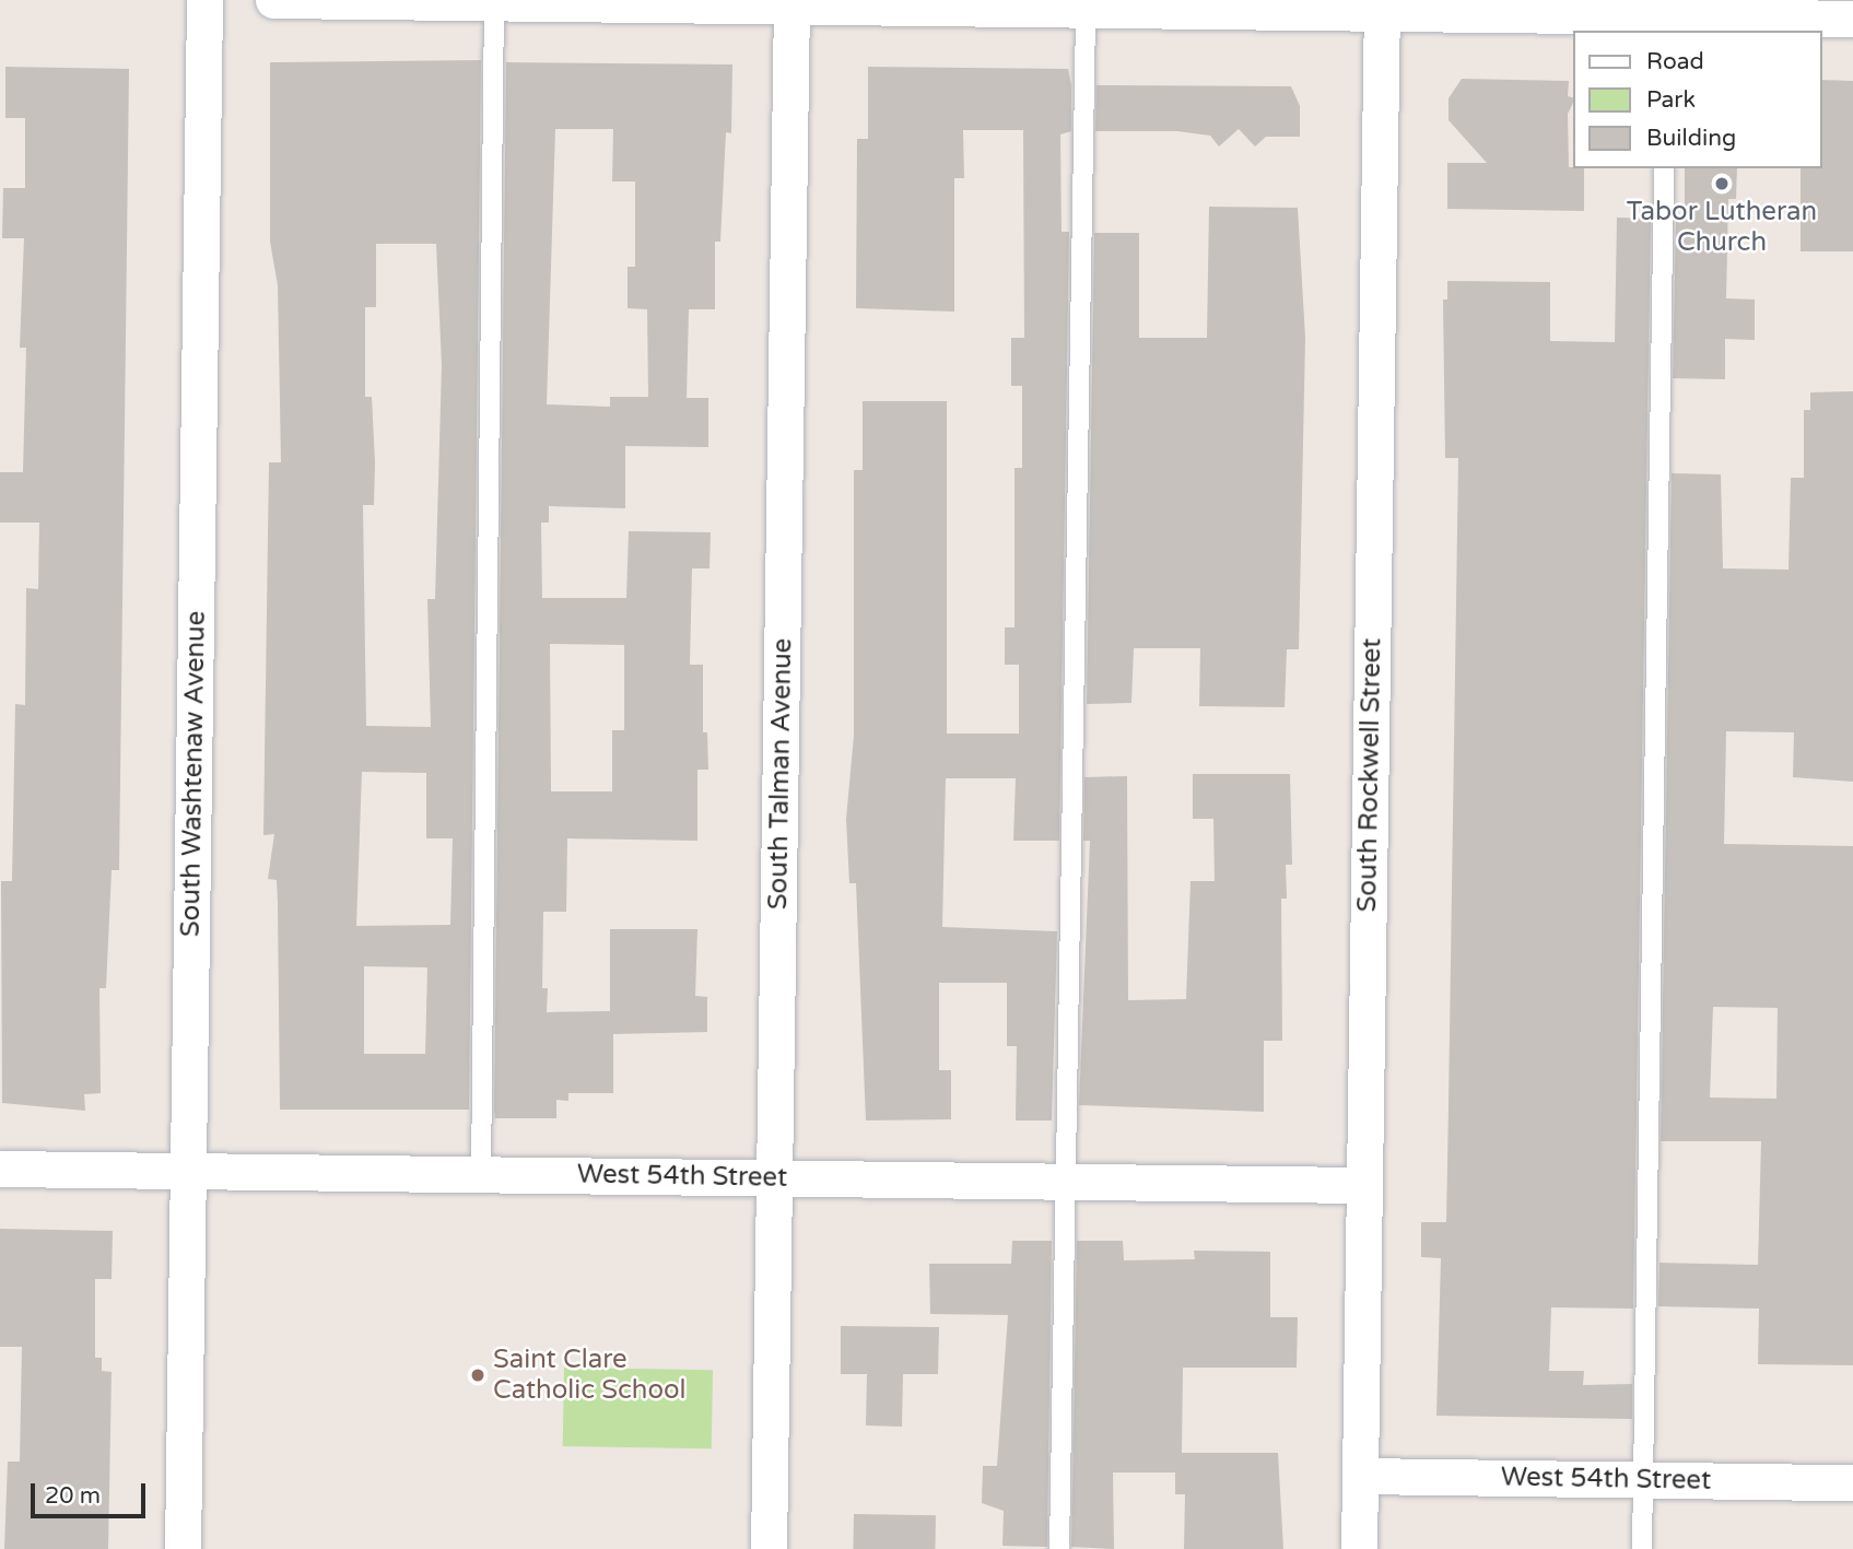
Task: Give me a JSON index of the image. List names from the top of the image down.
{
  "streets": {
    "street": [
      "South Washtenaw Avenue",
      "South Talman Avenue",
      "South Rockwell Street",
      "West 54th Street"
    ]
  },
  "crossings": [
    ["South Washtenaw Avenue", "West 54th Street"],
    ["South Talman Avenue", "West 54th Street"],
    ["South Rockwell Street", "West 54th Street"]
  ],
  "places": ["Tabor Lutheran Church", "Saint Clare Catholic School"],
  "legend": ["Road", "Park", "Building"],
  "scale_bar": "20 m"
}
